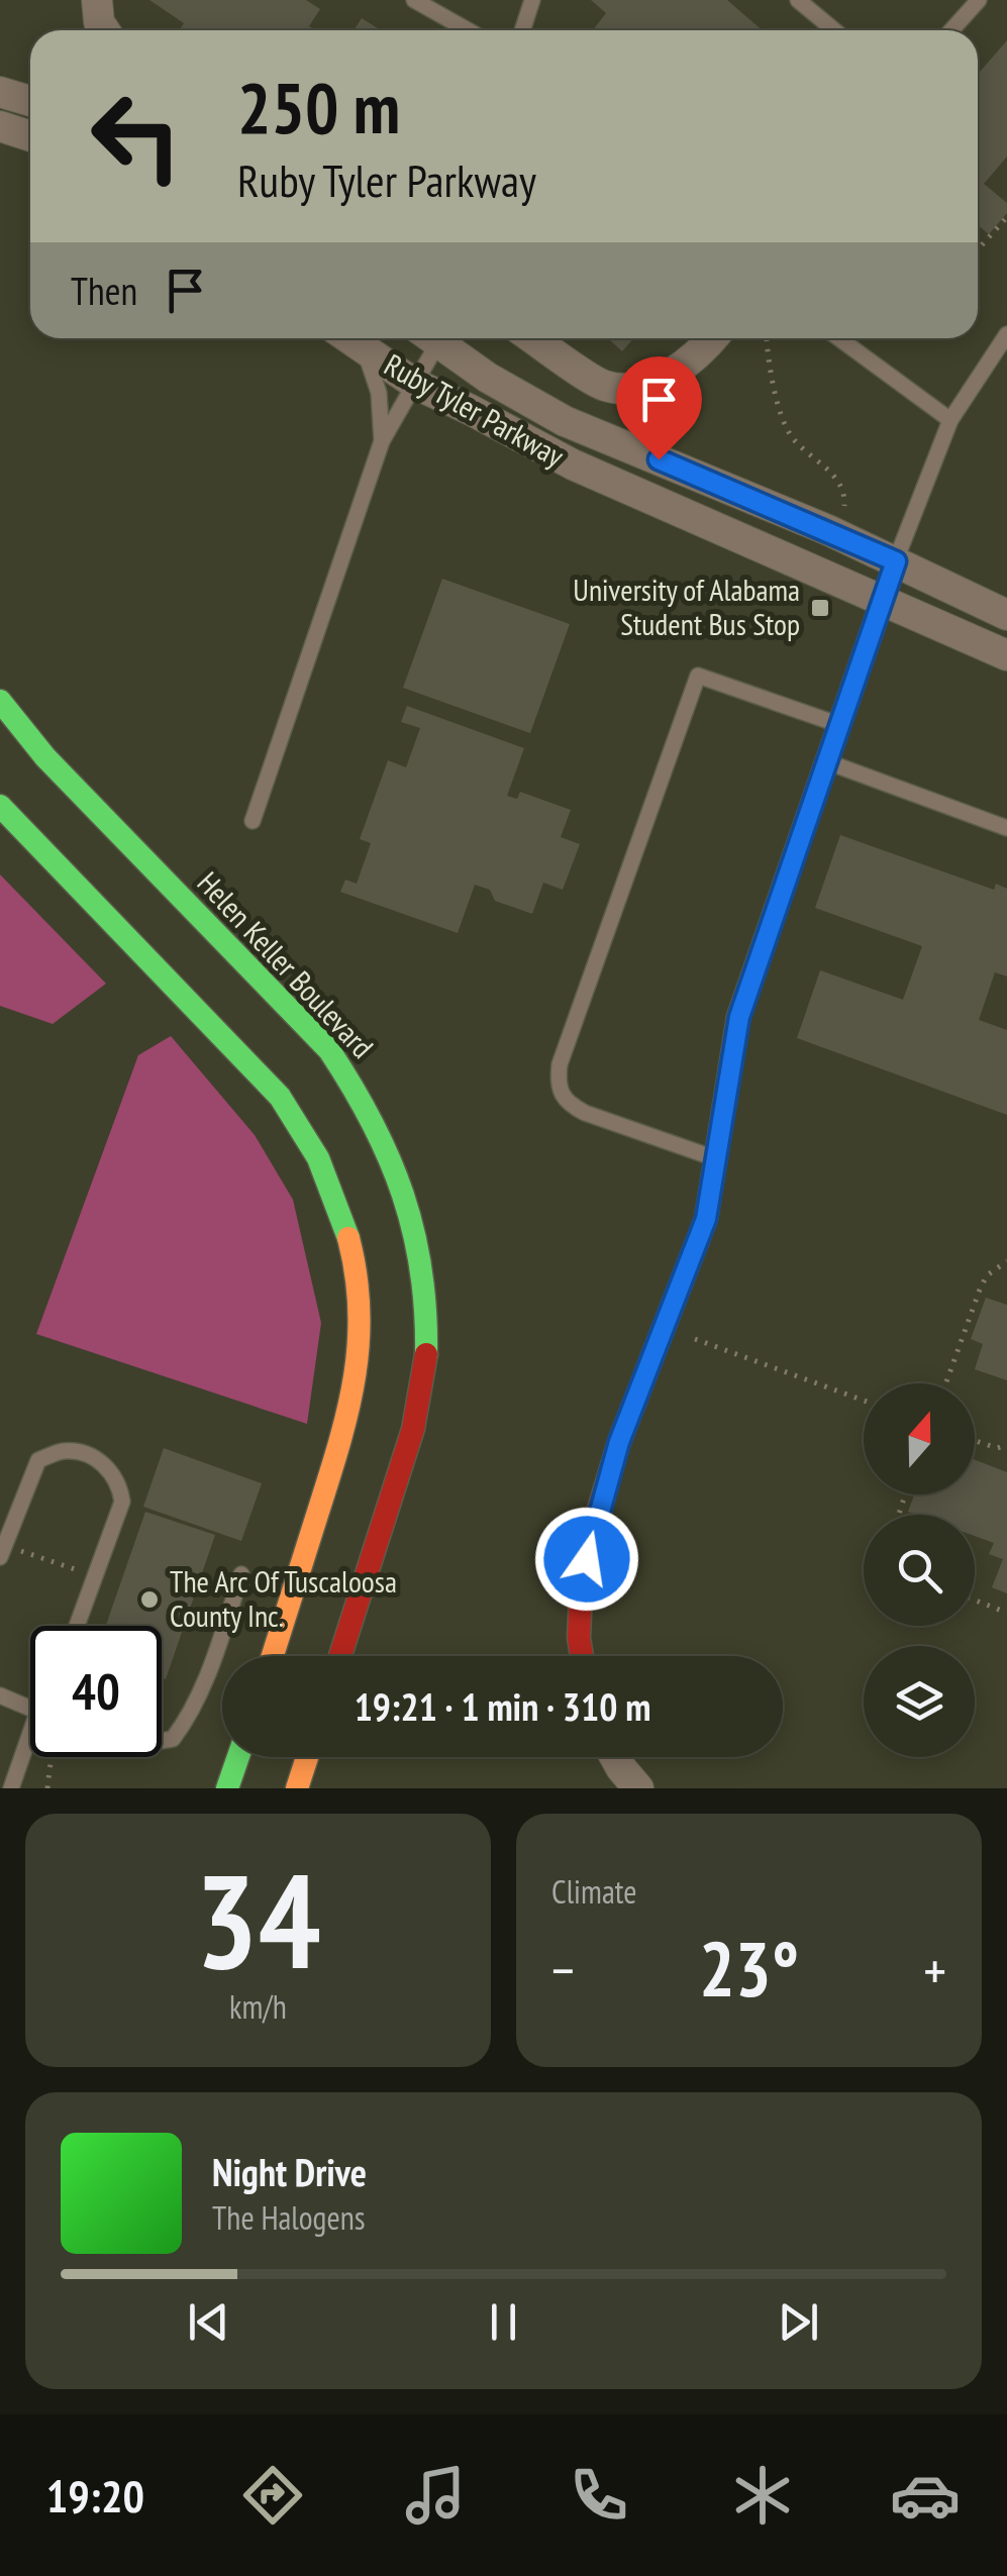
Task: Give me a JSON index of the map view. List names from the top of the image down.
{
  "streets": {
    "street": ["Ruby Tyler Parkway", "Helen Keller Boulevard"]
  },
  "places": {
    "transit": ["University of Alabama Student Bus Stop"],
    "other": ["The Arc Of Tuscaloosa County Inc."]
  },
  "north": "top",
  "page": {
    "turn": ["250 m", "Ruby Tyler Parkway"],
    "then": "Then",
    "limit": "40",
    "trip": "19:21 · 1 min · 310 m",
    "tile": [
      ["34", "km/h"],
      "Climate"
    ],
    "heat": ["−", "23°", "+"],
    "song": ["Night Drive", "The Halogens"],
    "tabs": "19:20"
  }
}
